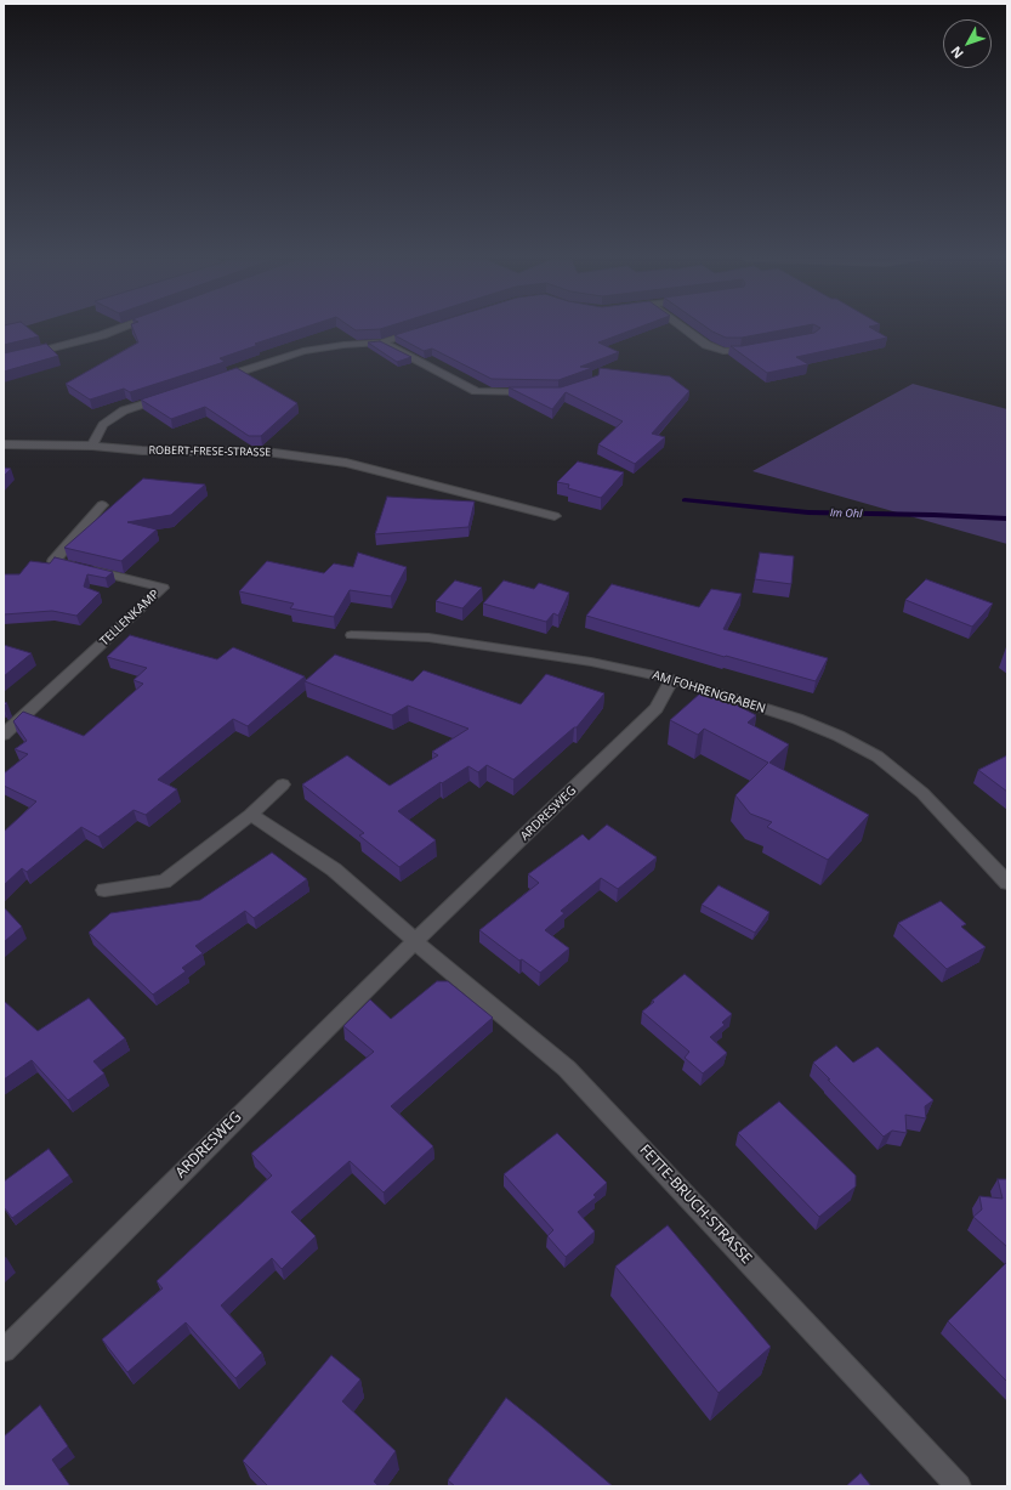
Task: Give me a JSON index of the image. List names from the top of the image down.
{
  "streets": {
    "street": [
      "ROBERT-FRESE-STRASSE",
      "TELLENKAMP",
      "AM FOHRENGRABEN",
      "ARDRESWEG",
      "FETTE-BRUCH-STRASSE"
    ]
  },
  "crossings": [
    ["AM FOHRENGRABEN", "ARDRESWEG"],
    ["ARDRESWEG", "FETTE-BRUCH-STRASSE"]
  ],
  "water": ["Im Ohl"],
  "north": "bottom left"
}
